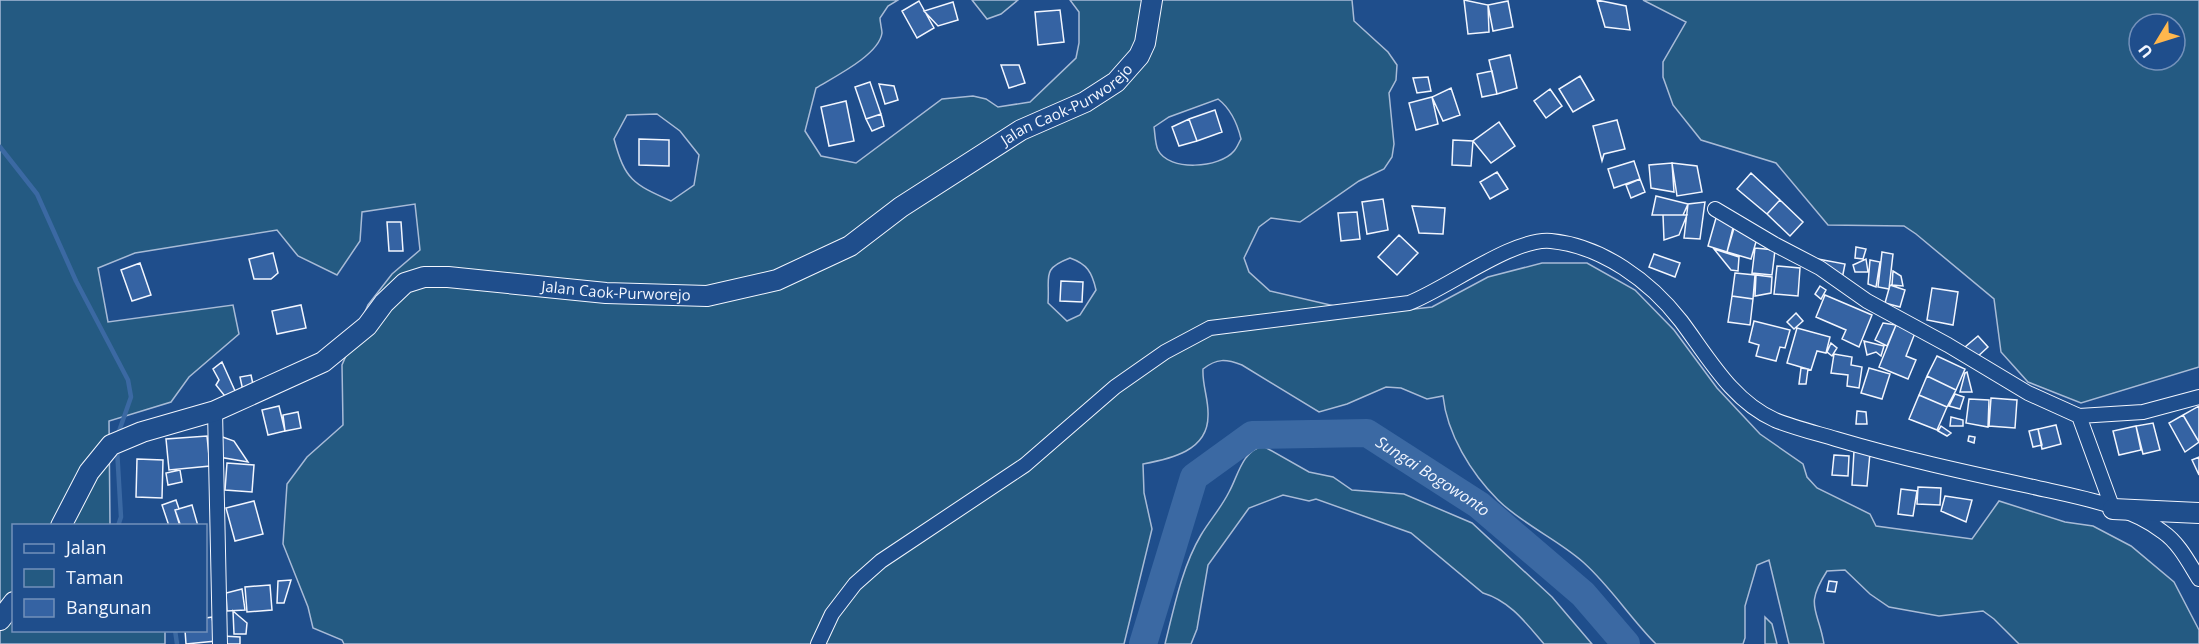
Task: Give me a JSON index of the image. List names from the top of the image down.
{
  "streets": {
    "street": ["Jalan Caok-Purworejo"]
  },
  "water": ["Sungai Bogowonto"],
  "legend": ["Jalan", "Taman", "Bangunan"],
  "north": "bottom left"
}
